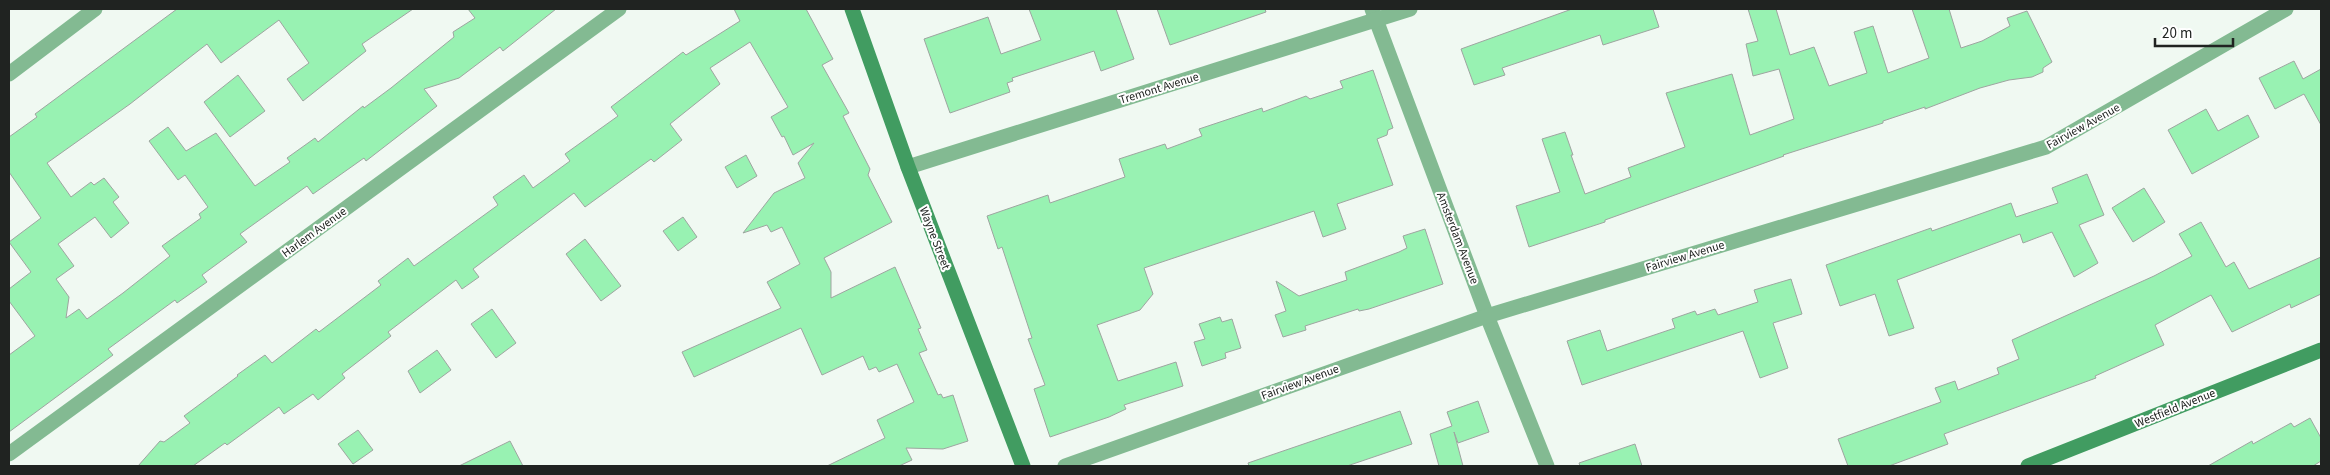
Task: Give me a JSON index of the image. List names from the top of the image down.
{
  "streets": {
    "street": [
      "Tremont Avenue",
      "Fairview Avenue",
      "Harlem Avenue",
      "Wayne Street",
      "Amsterdam Avenue",
      "Westfield Avenue"
    ]
  },
  "crossings": [
    ["Tremont Avenue", "Wayne Street"],
    ["Tremont Avenue", "Amsterdam Avenue"],
    ["Fairview Avenue", "Amsterdam Avenue"]
  ],
  "scale_bar": "20 m"
}
